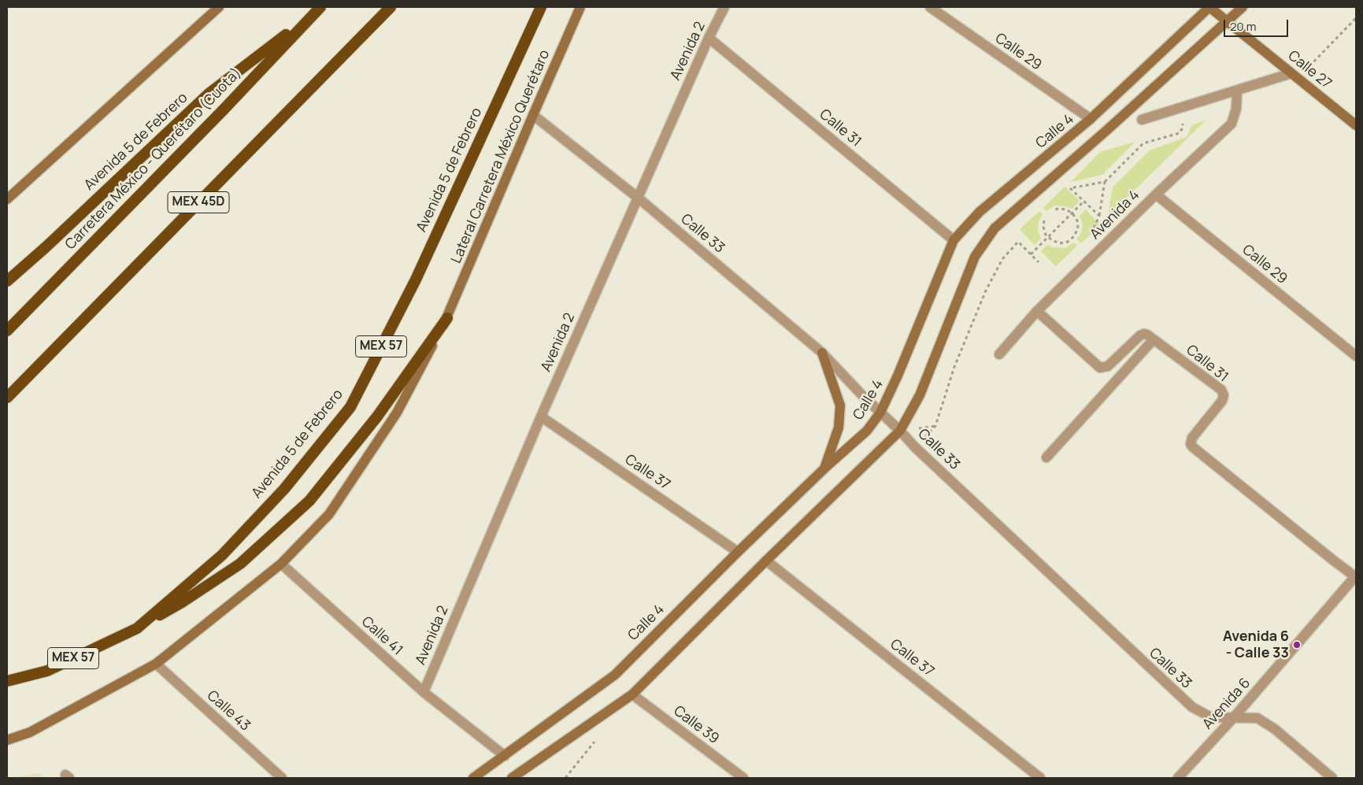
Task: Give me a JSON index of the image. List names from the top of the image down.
{
  "streets": {
    "highway": [
      "Avenida 5 de Febrero",
      "Carretera México - Querétaro (Cuota)",
      "MEX 45D",
      "MEX 57"
    ],
    "main road": ["Calle 27", "Calle 4", "Lateral Carretera México Querétaro"],
    "street": [
      "Avenida 2",
      "Calle 29",
      "Calle 31",
      "Avenida 4",
      "Calle 33",
      "Calle 37",
      "Calle 41",
      "Avenida 6",
      "Calle 43",
      "Calle 39"
    ]
  },
  "crossings": [
    ["Avenida 2", "Calle 31"],
    ["Avenida 2", "Calle 33"],
    ["Avenida 2", "Calle 37"],
    ["Avenida 2", "Calle 41"],
    ["Calle 29", "Calle 4"],
    ["Calle 29", "Avenida 4"],
    ["Calle 27", "Calle 4"],
    ["Calle 31", "Calle 4"],
    ["Calle 31", "Avenida 6"],
    ["Calle 4", "Calle 33"],
    ["Calle 4", "Calle 37"],
    ["Calle 4", "Calle 41"],
    ["Avenida 5 de Febrero", "Carretera México - Querétaro (Cuota)"],
    ["Lateral Carretera México Querétaro", "Calle 33"],
    ["Lateral Carretera México Querétaro", "Calle 41"],
    ["Lateral Carretera México Querétaro", "Calle 43"],
    ["Calle 33", "Avenida 6"]
  ],
  "places": ["Avenida 6 - Calle 33"],
  "scale_bar": "20 m"
}
